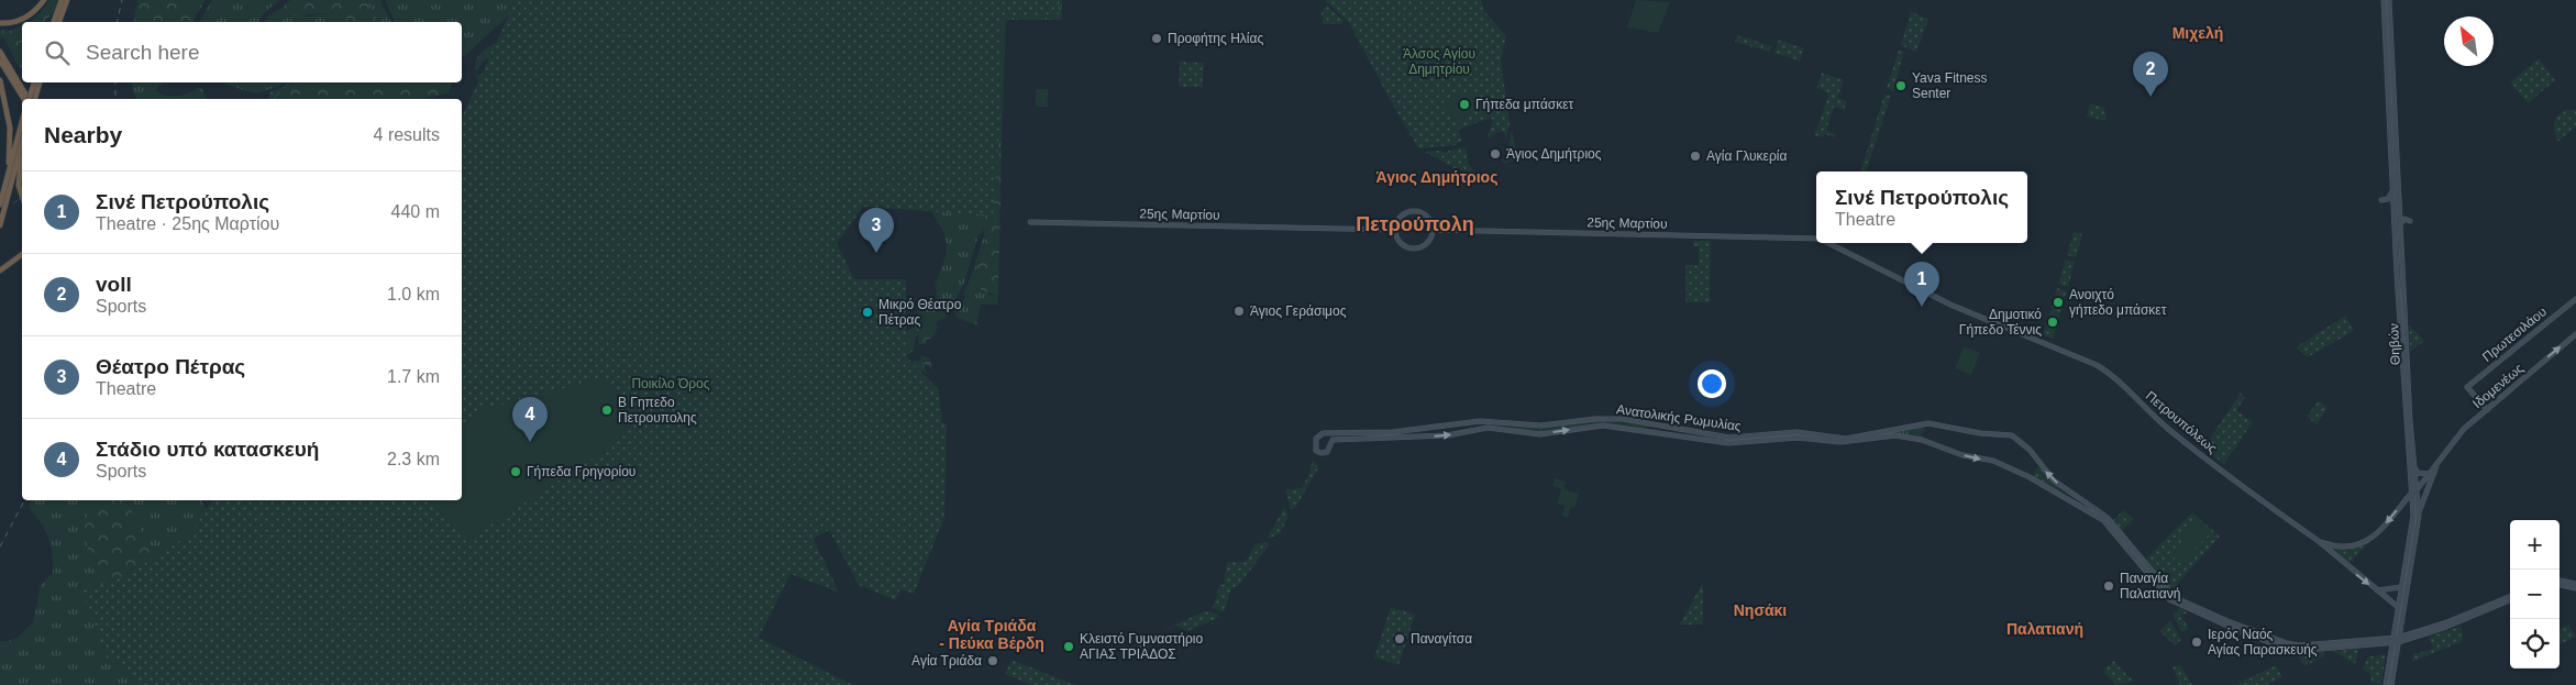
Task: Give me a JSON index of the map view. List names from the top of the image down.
{
  "streets": {
    "main road": [
      "25ης Μαρτίου",
      "Πρωτεσιλάου",
      "Θηβών",
      "Ιδομενέως",
      "Ανατολικής Ρωμυλίας",
      "Πετρουπόλεως"
    ]
  },
  "crossings": [
    ["25ης Μαρτίου", "Πετρουπόλεως"],
    ["Πρωτεσιλάου", "Ιδομενέως"],
    ["Θηβών", "Ιδομενέως"],
    ["Θηβών", "Ανατολικής Ρωμυλίας"],
    ["Ιδομενέως", "Πετρουπόλεως"]
  ],
  "districts": [
    "Μιχελή",
    "Άγιος Δημήτριος",
    "Πετρούπολη",
    "Νησάκι",
    "Αγία Τριάδα - Πεύκα Βέρδη",
    "Παλατιανή"
  ],
  "parks": ["Άλσος Αγίου Δημητρίου", "Ποικίλο Όρος"],
  "places": [
    "Προφήτης Ηλίας",
    "Yava Fitness Senter",
    "Γήπεδα μπάσκετ",
    "Άγιος Δημήτριος",
    "Αγία Γλυκερία",
    "Ανοιχτό γήπεδο μπάσκετ",
    "Άγιος Γεράσιμος",
    "Μικρό Θέατρο Πέτρας",
    "Δημοτικό Γήπεδο Τέννις",
    "Β Γηπεδο Πετρουπολης",
    "Γήπεδα Γρηγορίου",
    "Παναγία Παλατιανή",
    "Παναγίτσα",
    "Ιερός Ναός Αγίας Παρασκευής",
    "Κλειστό Γυμναστήριο ΑΓΙΑΣ ΤΡΙΑΔΟΣ",
    "Αγία Τριάδα"
  ],
  "north": "top left",
  "page": {
    "search": "Search here",
    "pins": [
      "2",
      "3",
      "1",
      "4"
    ],
    "heading": ["Nearby", "4 results"],
    "list": [
      {
        "mark": "1",
        "name": "Σινέ Πετρούπολις",
        "note": "Theatre · 25ης Μαρτίου",
        "value": "440 m"
      },
      {
        "mark": "2",
        "name": "voll",
        "note": "Sports",
        "value": "1.0 km"
      },
      {
        "mark": "3",
        "name": "Θέατρο Πέτρας",
        "note": "Theatre",
        "value": "1.7 km"
      },
      {
        "mark": "4",
        "name": "Στάδιο υπό κατασκευή",
        "note": "Sports",
        "value": "2.3 km"
      }
    ],
    "popup": ["Σινέ Πετρούπολις", "Theatre"],
    "map_buttons": ["+", "−"]
  }
}
